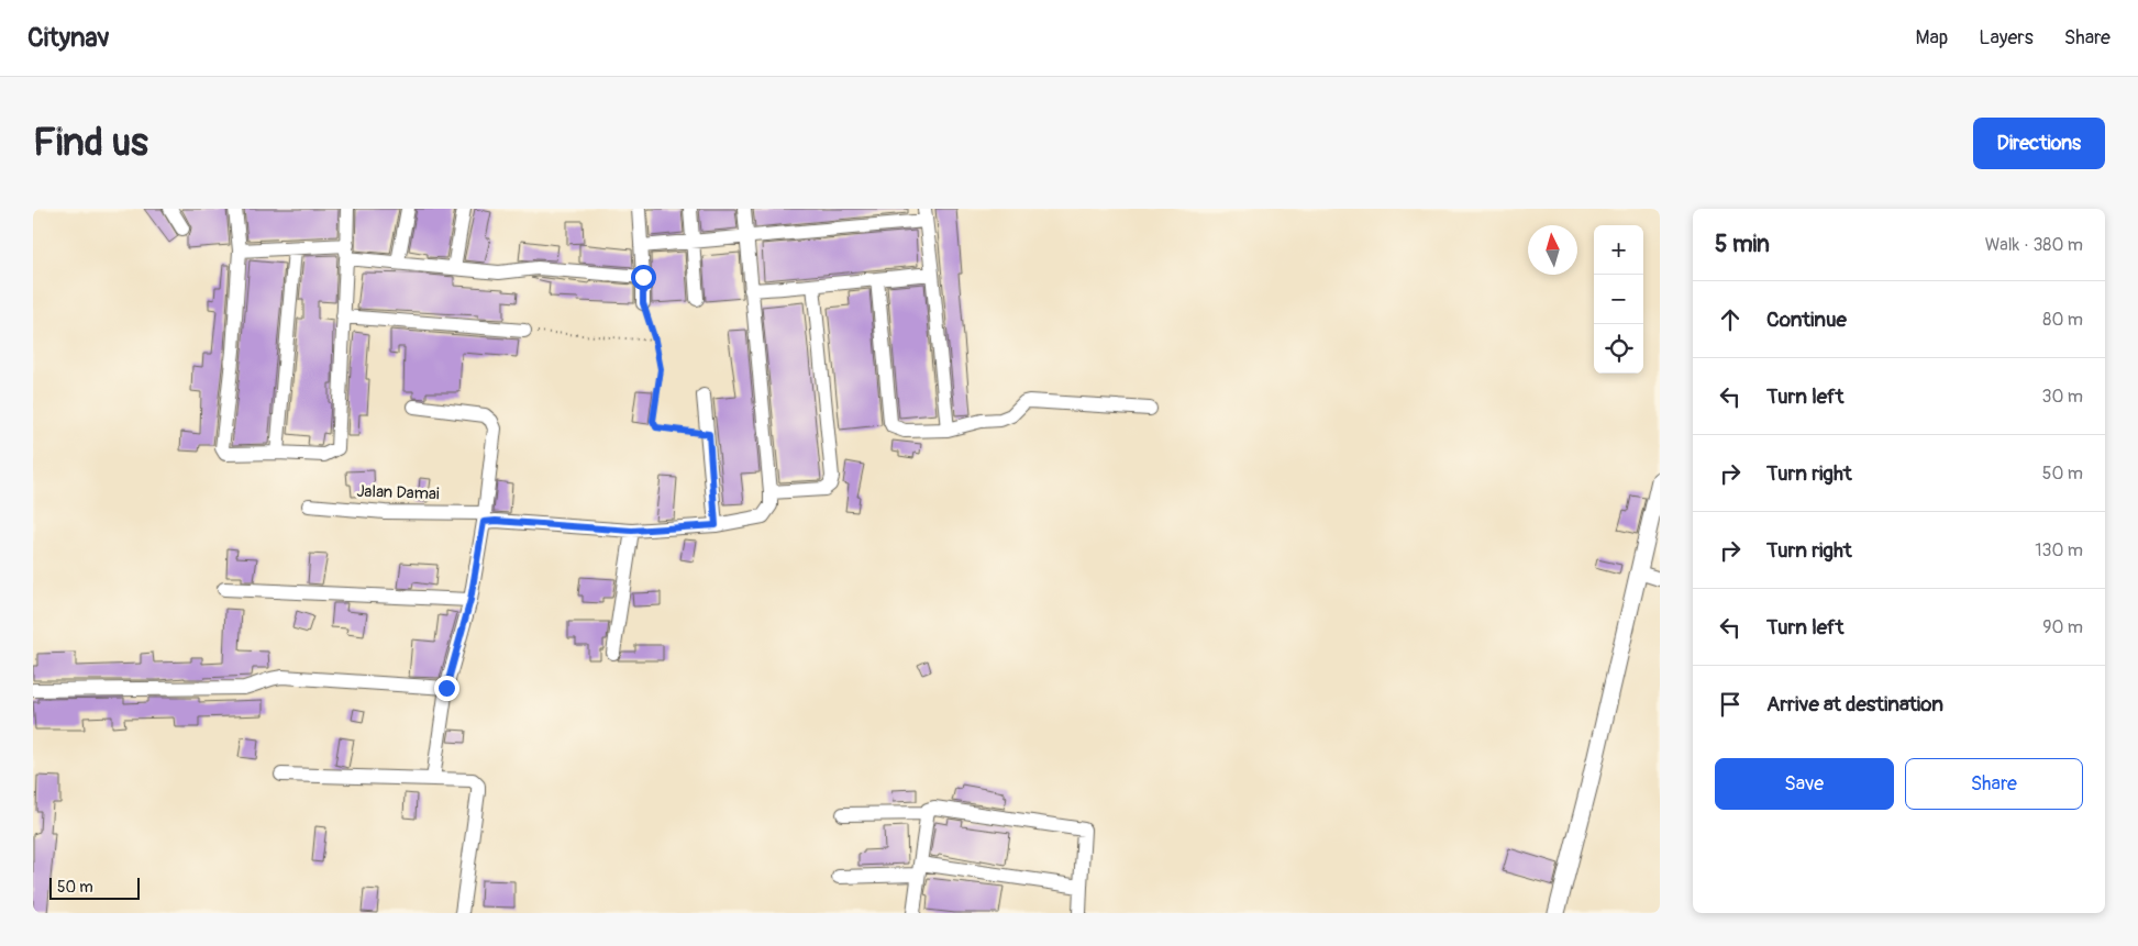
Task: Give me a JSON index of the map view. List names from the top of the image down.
{
  "streets": {
    "street": ["Jalan Damai"]
  },
  "scale_bar": "50 m",
  "north": "top",
  "page": {
    "header": "Citynav",
    "nav": ["Map", "Layers", "Share"],
    "buttons": [
      "Directions",
      ["Save", "Share"]
    ],
    "title": "Find us",
    "heading": ["5 min", "Walk · 380 m"],
    "map_buttons": ["+", "−"],
    "list": [
      ["Continue", "80 m"],
      ["Turn left", "30 m"],
      ["Turn right", "50 m"],
      ["Turn right", "130 m"],
      ["Turn left", "90 m"],
      "Arrive at destination"
    ],
    "scale": "50 m"
  }
}
